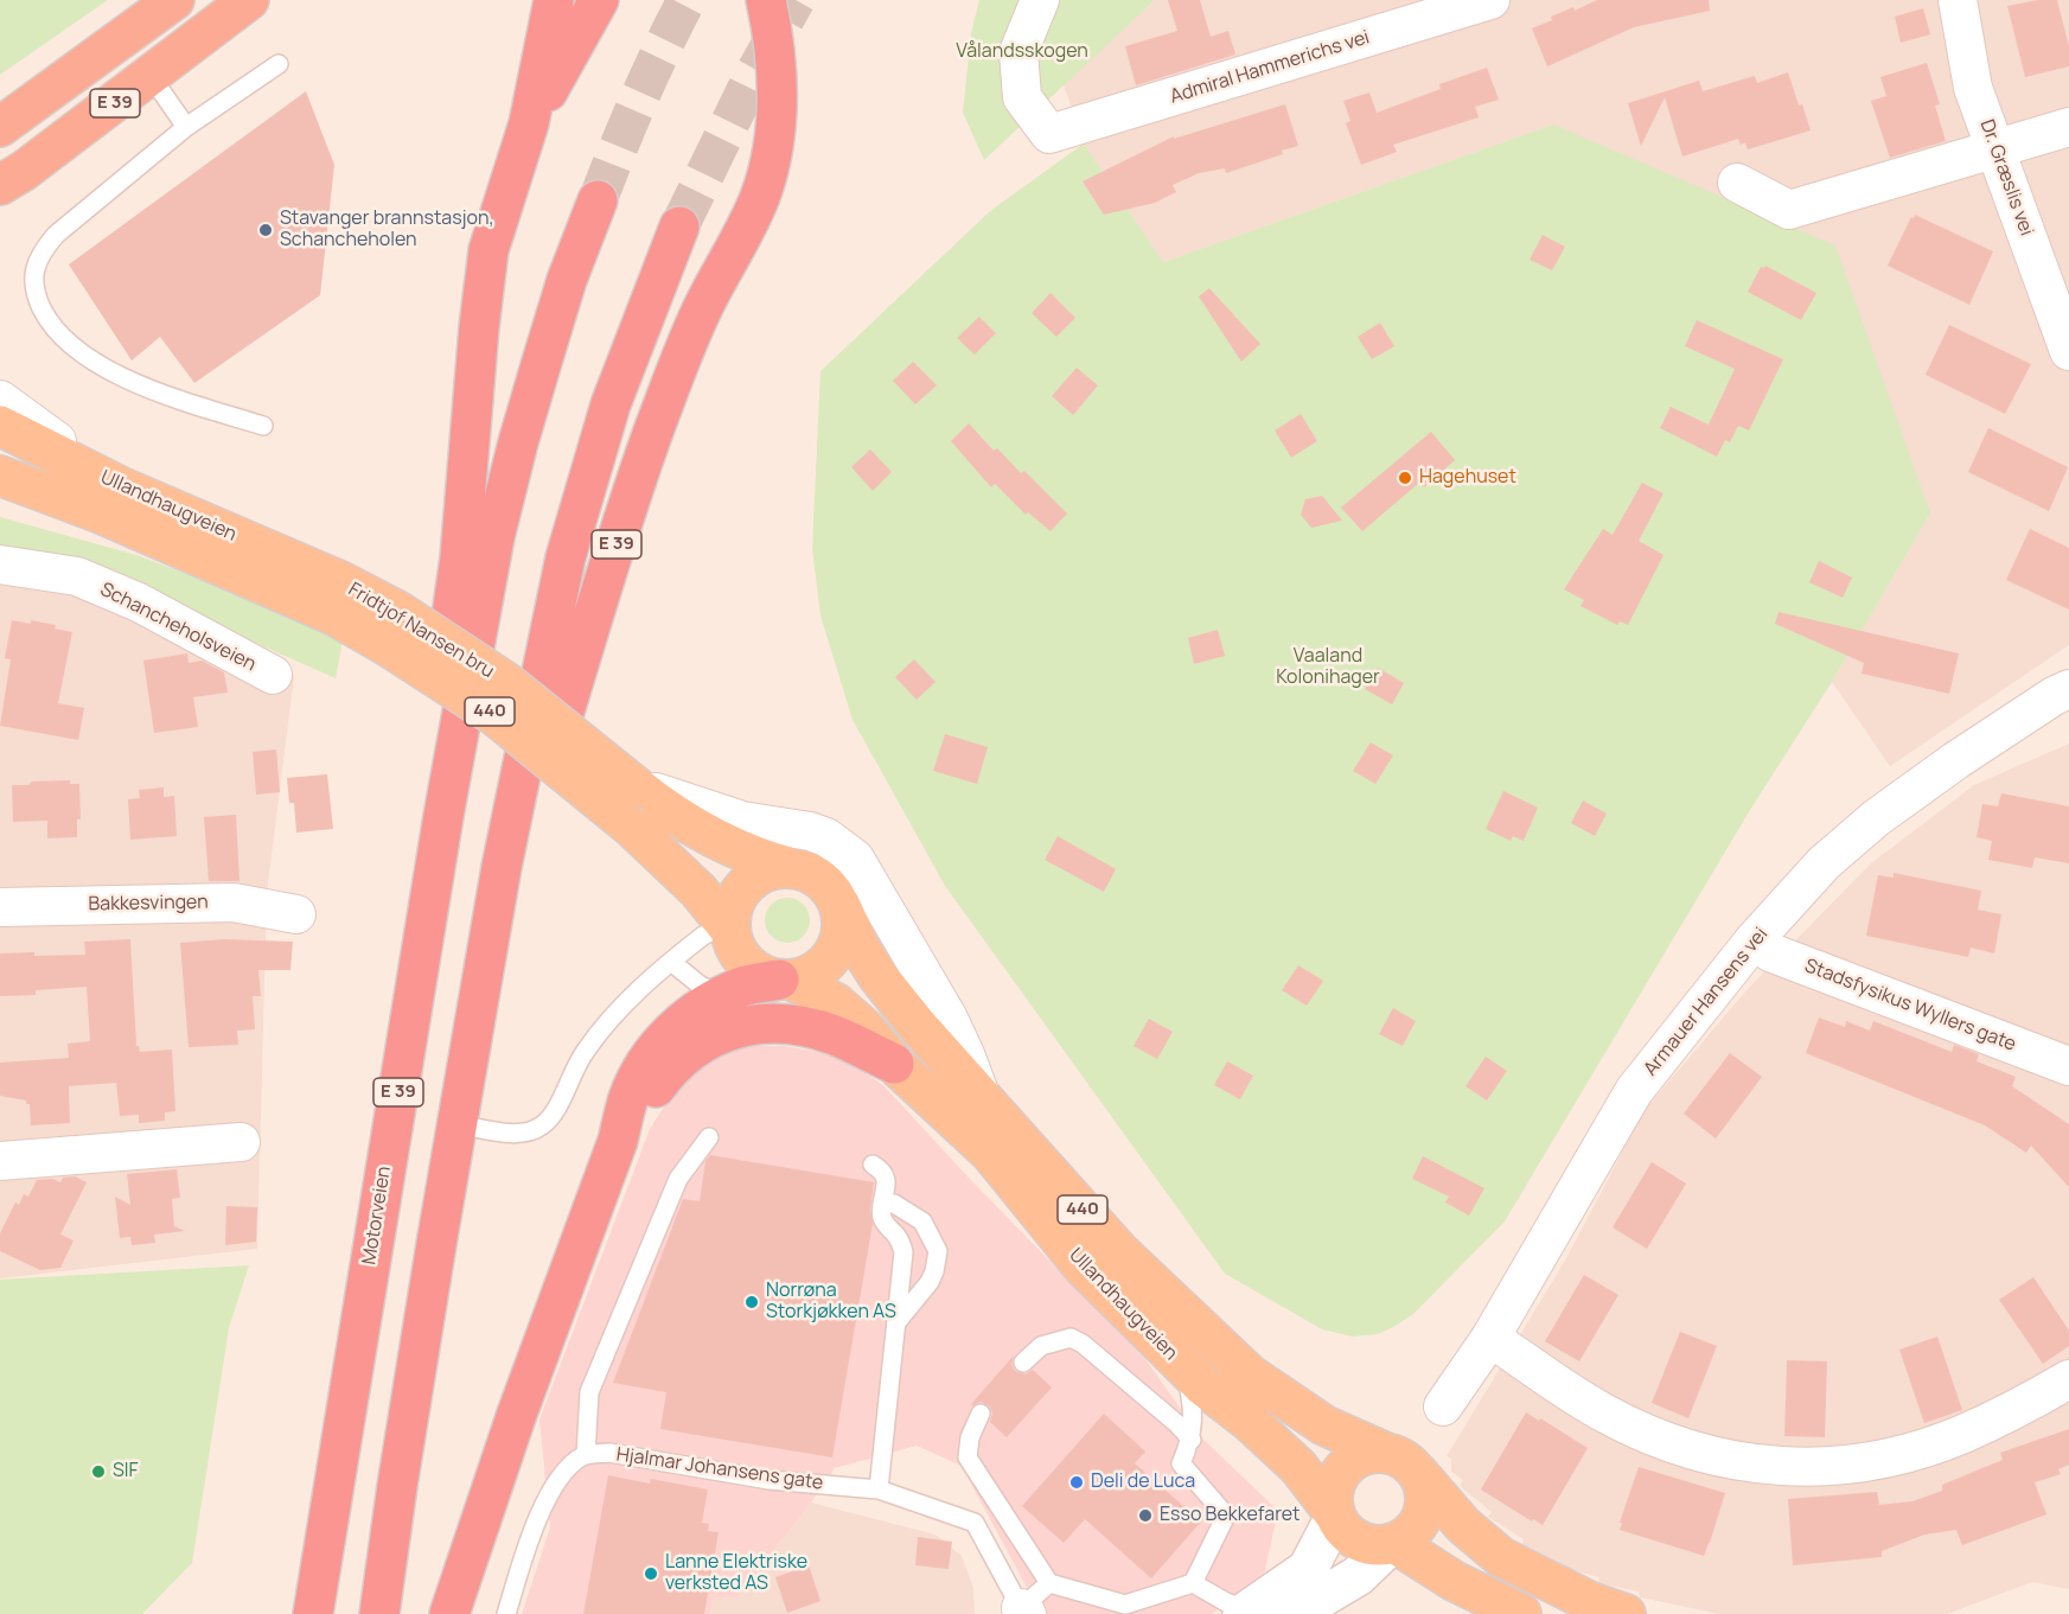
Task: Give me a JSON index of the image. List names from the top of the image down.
{
  "streets": {
    "highway": ["E 39", "Motorveien"],
    "main road": ["Ullandhaugveien", "Fridtjof Nansen bru", "440"],
    "street": [
      "Admiral Hammerichs vei",
      "Dr. Græslis vei",
      "Schancheholsveien",
      "Bakkesvingen",
      "Armauer Hansens vei",
      "Stadsfysikus Wyllers gate"
    ],
    "lane": ["Hjalmar Johansens gate"]
  },
  "crossings": [
    ["E 39", "Motorveien"],
    ["Ullandhaugveien", "Fridtjof Nansen bru"],
    ["Ullandhaugveien", "440"],
    ["Fridtjof Nansen bru", "440"],
    ["Armauer Hansens vei", "Stadsfysikus Wyllers gate"]
  ],
  "parks": ["Vålandsskogen", "Vaaland Kolonihager"],
  "places": [
    "Stavanger brannstasjon, Schancheholen",
    "Hagehuset",
    "Norrøna Storkjøkken AS",
    "SIF",
    "Deli de Luca",
    "Esso Bekkefaret",
    "Lanne Elektriske verksted AS"
  ]
}
